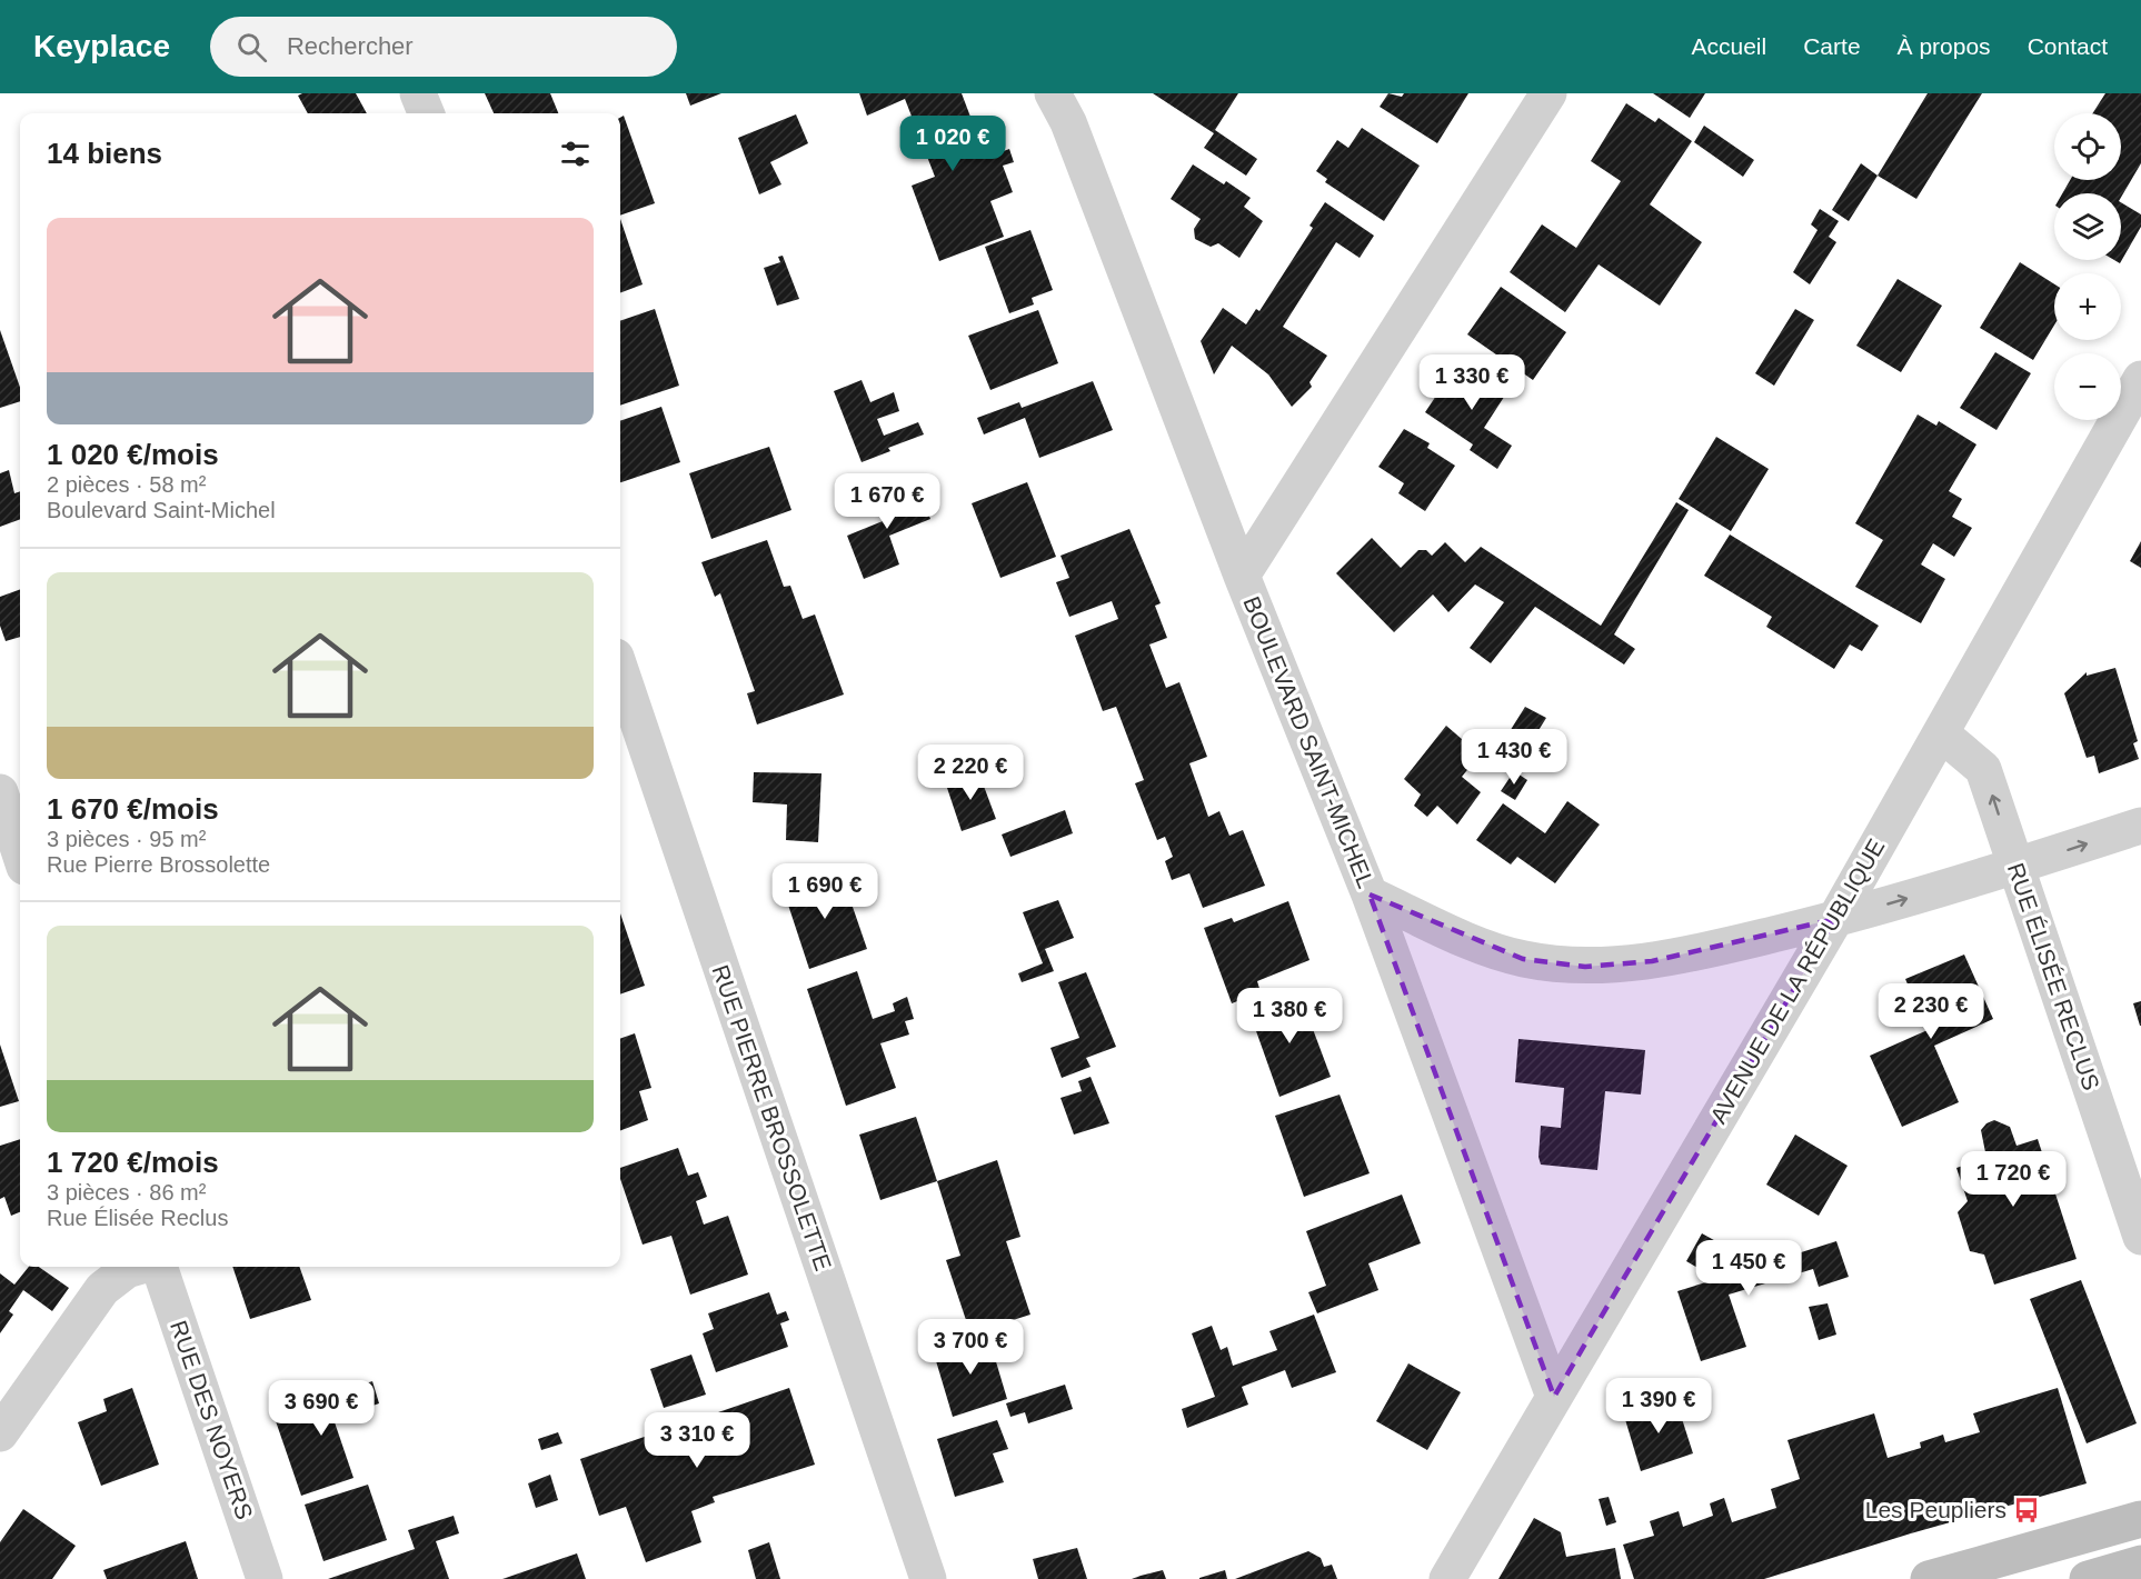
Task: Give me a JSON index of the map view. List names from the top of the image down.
{
  "streets": {
    "street": [
      "BOULEVARD SAINT-MICHEL",
      "RUE ÉLISÉE RECLUS",
      "AVENUE DE LA RÉPUBLIQUE",
      "RUE PIERRE BROSSOLETTE",
      "RUE DES NOYERS"
    ]
  },
  "crossings": [
    ["BOULEVARD SAINT-MICHEL", "AVENUE DE LA RÉPUBLIQUE"],
    ["RUE ÉLISÉE RECLUS", "AVENUE DE LA RÉPUBLIQUE"]
  ],
  "places": {
    "bus stop": ["Les Peupliers"]
  },
  "page": {
    "header": "Keyplace",
    "search": "Rechercher",
    "nav": [
      "Accueil",
      "Carte",
      "À propos",
      "Contact"
    ],
    "map_buttons": ["+", "−"],
    "heading": "14 biens",
    "price": [
      "1 020 €",
      "1 330 €",
      "1 670 €",
      "1 430 €",
      "2 220 €",
      "1 690 €",
      "2 230 €",
      "1 380 €",
      "1 720 €",
      "1 450 €",
      "3 700 €",
      "1 390 €",
      "3 690 €",
      "3 310 €"
    ],
    "list": [
      {
        "name": "1 020 €/mois",
        "note": "2 pièces · 58 m² · Boulevard Saint-Michel"
      },
      {
        "name": "1 670 €/mois",
        "note": "3 pièces · 95 m² · Rue Pierre Brossolette"
      },
      {
        "name": "1 720 €/mois",
        "note": "3 pièces · 86 m² · Rue Élisée Reclus"
      }
    ]
  }
}
